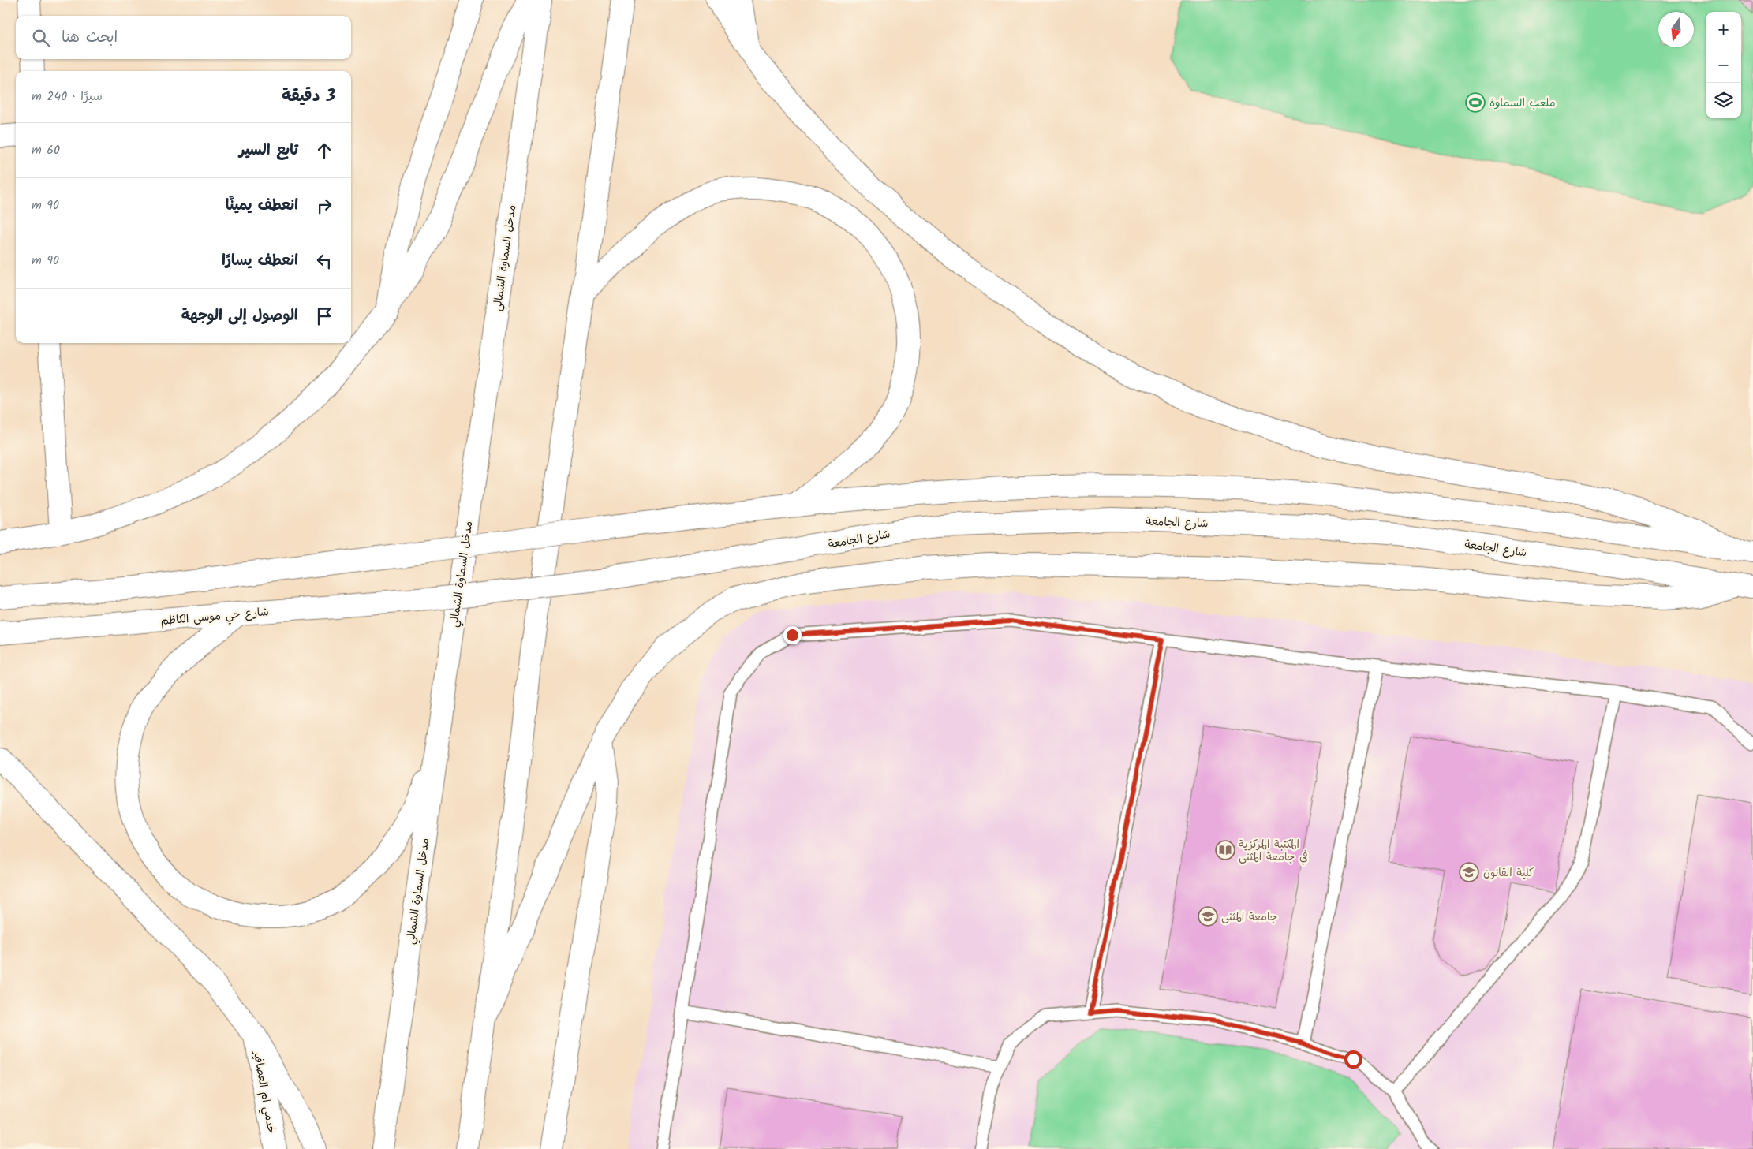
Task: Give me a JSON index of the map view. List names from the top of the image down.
{
  "streets": {
    "main road": [
      "مدخل السماوة الشمالي",
      "شارع الجامعة",
      "شارع حي موسى الكاظم",
      "خدمي ام العصافير"
    ]
  },
  "crossings": [
    ["شارع الجامعة", "شارع حي موسى الكاظم"]
  ],
  "places": {
    "sports": ["ملعب السماوة"],
    "library": ["المكتبة المركزية في جامعة المثنى"],
    "school or university": ["كلية القانون", "جامعة المثنى"]
  },
  "north": "bottom",
  "page": {
    "map_buttons": ["+", "−"],
    "search": "ابحث هنا",
    "heading": ["3 دقيقة", "سيرًا · 240 m"],
    "list": [
      ["تابع السير", "60 m"],
      ["انعطف يمينًا", "90 m"],
      ["انعطف يسارًا", "90 m"],
      "الوصول إلى الوجهة"
    ]
  }
}
